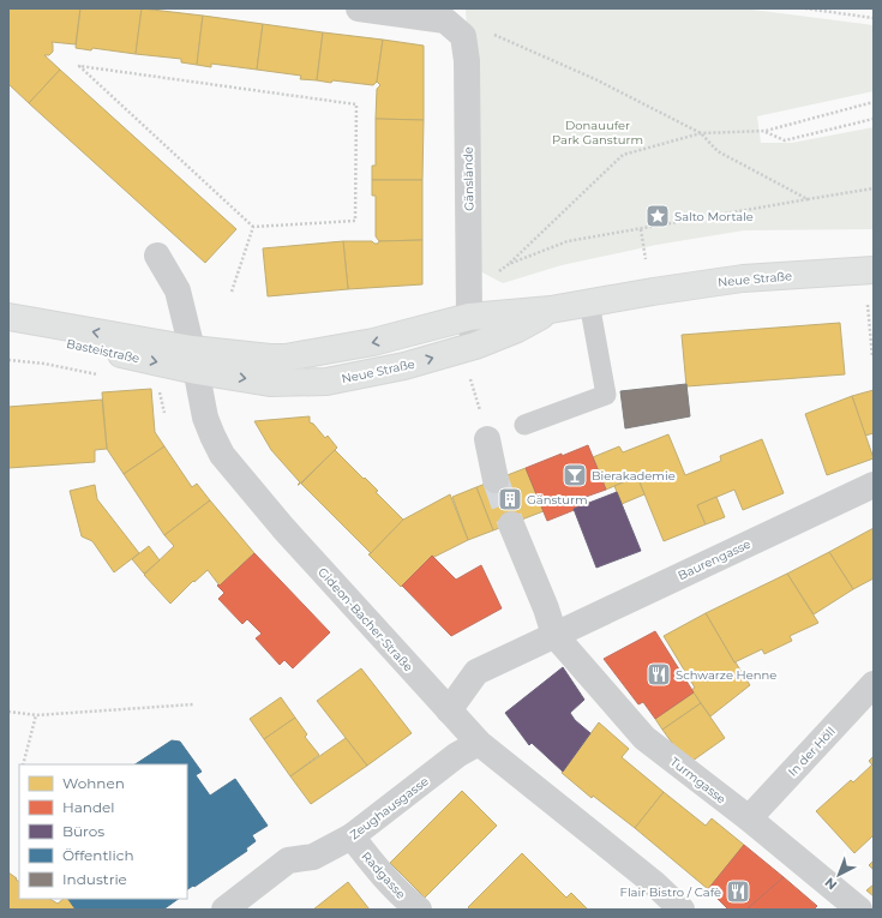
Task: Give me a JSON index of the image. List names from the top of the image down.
{
  "streets": {
    "street": [
      "Gänslände",
      "Neue Straße",
      "Basteistraße",
      "Baurengasse",
      "Gideon-Bacher-Straße",
      "In der Höll",
      "Turmgasse",
      "Zeughausgasse",
      "Radgasse"
    ]
  },
  "crossings": [
    ["Gänslände", "Neue Straße"],
    ["Neue Straße", "Basteistraße"],
    ["Neue Straße", "Gideon-Bacher-Straße"],
    ["Basteistraße", "Gideon-Bacher-Straße"],
    ["Baurengasse", "Turmgasse"],
    ["Gideon-Bacher-Straße", "Zeughausgasse"],
    ["In der Höll", "Turmgasse"],
    ["Zeughausgasse", "Radgasse"]
  ],
  "parks": ["Donauufer Park Gansturm"],
  "places": {
    "place": ["Salto Mortale"],
    "bar": ["Bierakademie"],
    "building": ["Gänsturm"],
    "restaurant": ["Schwarze Henne", "Flair Bistro / Cafè"]
  },
  "legend": [
    "Wohnen",
    "Handel",
    "Büros",
    "Öffentlich",
    "Industrie"
  ],
  "north": "bottom left"
}
